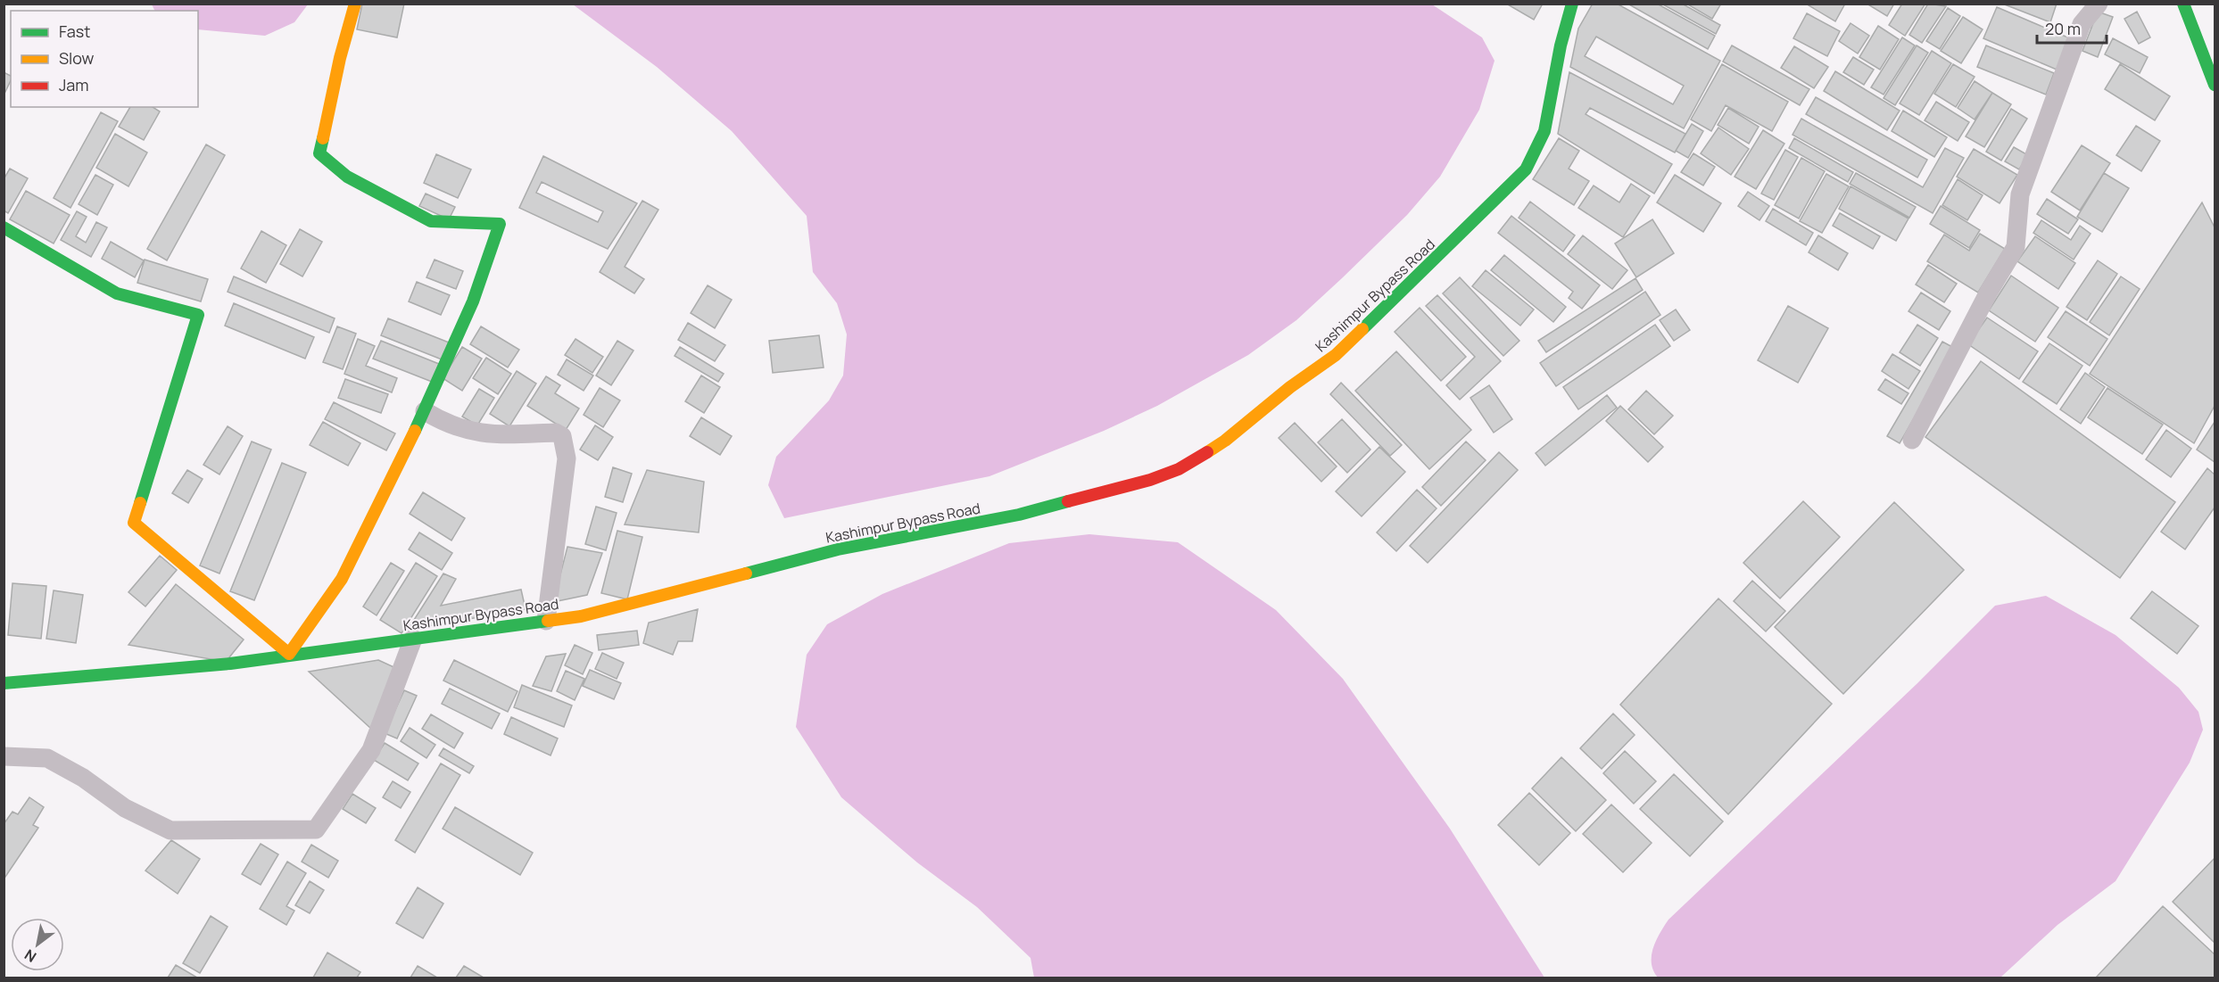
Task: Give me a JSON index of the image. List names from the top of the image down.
{
  "streets": {
    "main road": ["Kashimpur Bypass Road"]
  },
  "legend": ["Fast", "Slow", "Jam"],
  "scale_bar": "20 m",
  "north": "bottom left"
}
